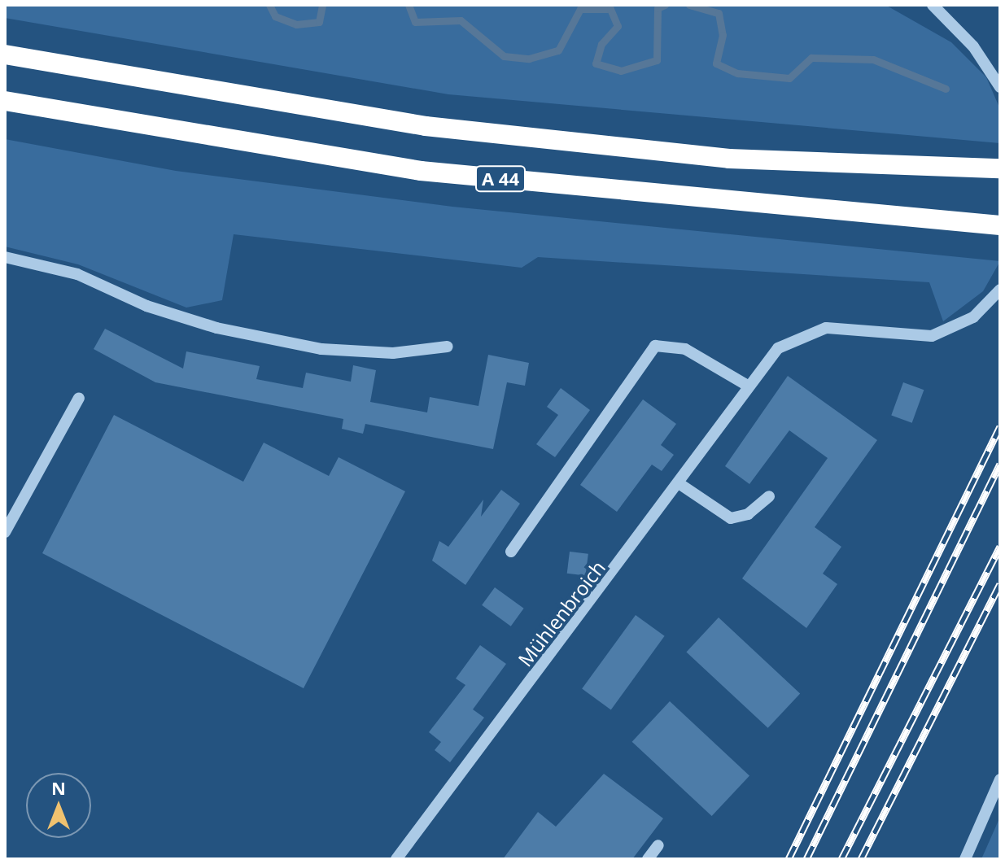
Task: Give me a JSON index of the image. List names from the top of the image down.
{
  "streets": {
    "highway": ["A 44"],
    "street": ["Mühlenbroich"]
  },
  "north": "top"
}
